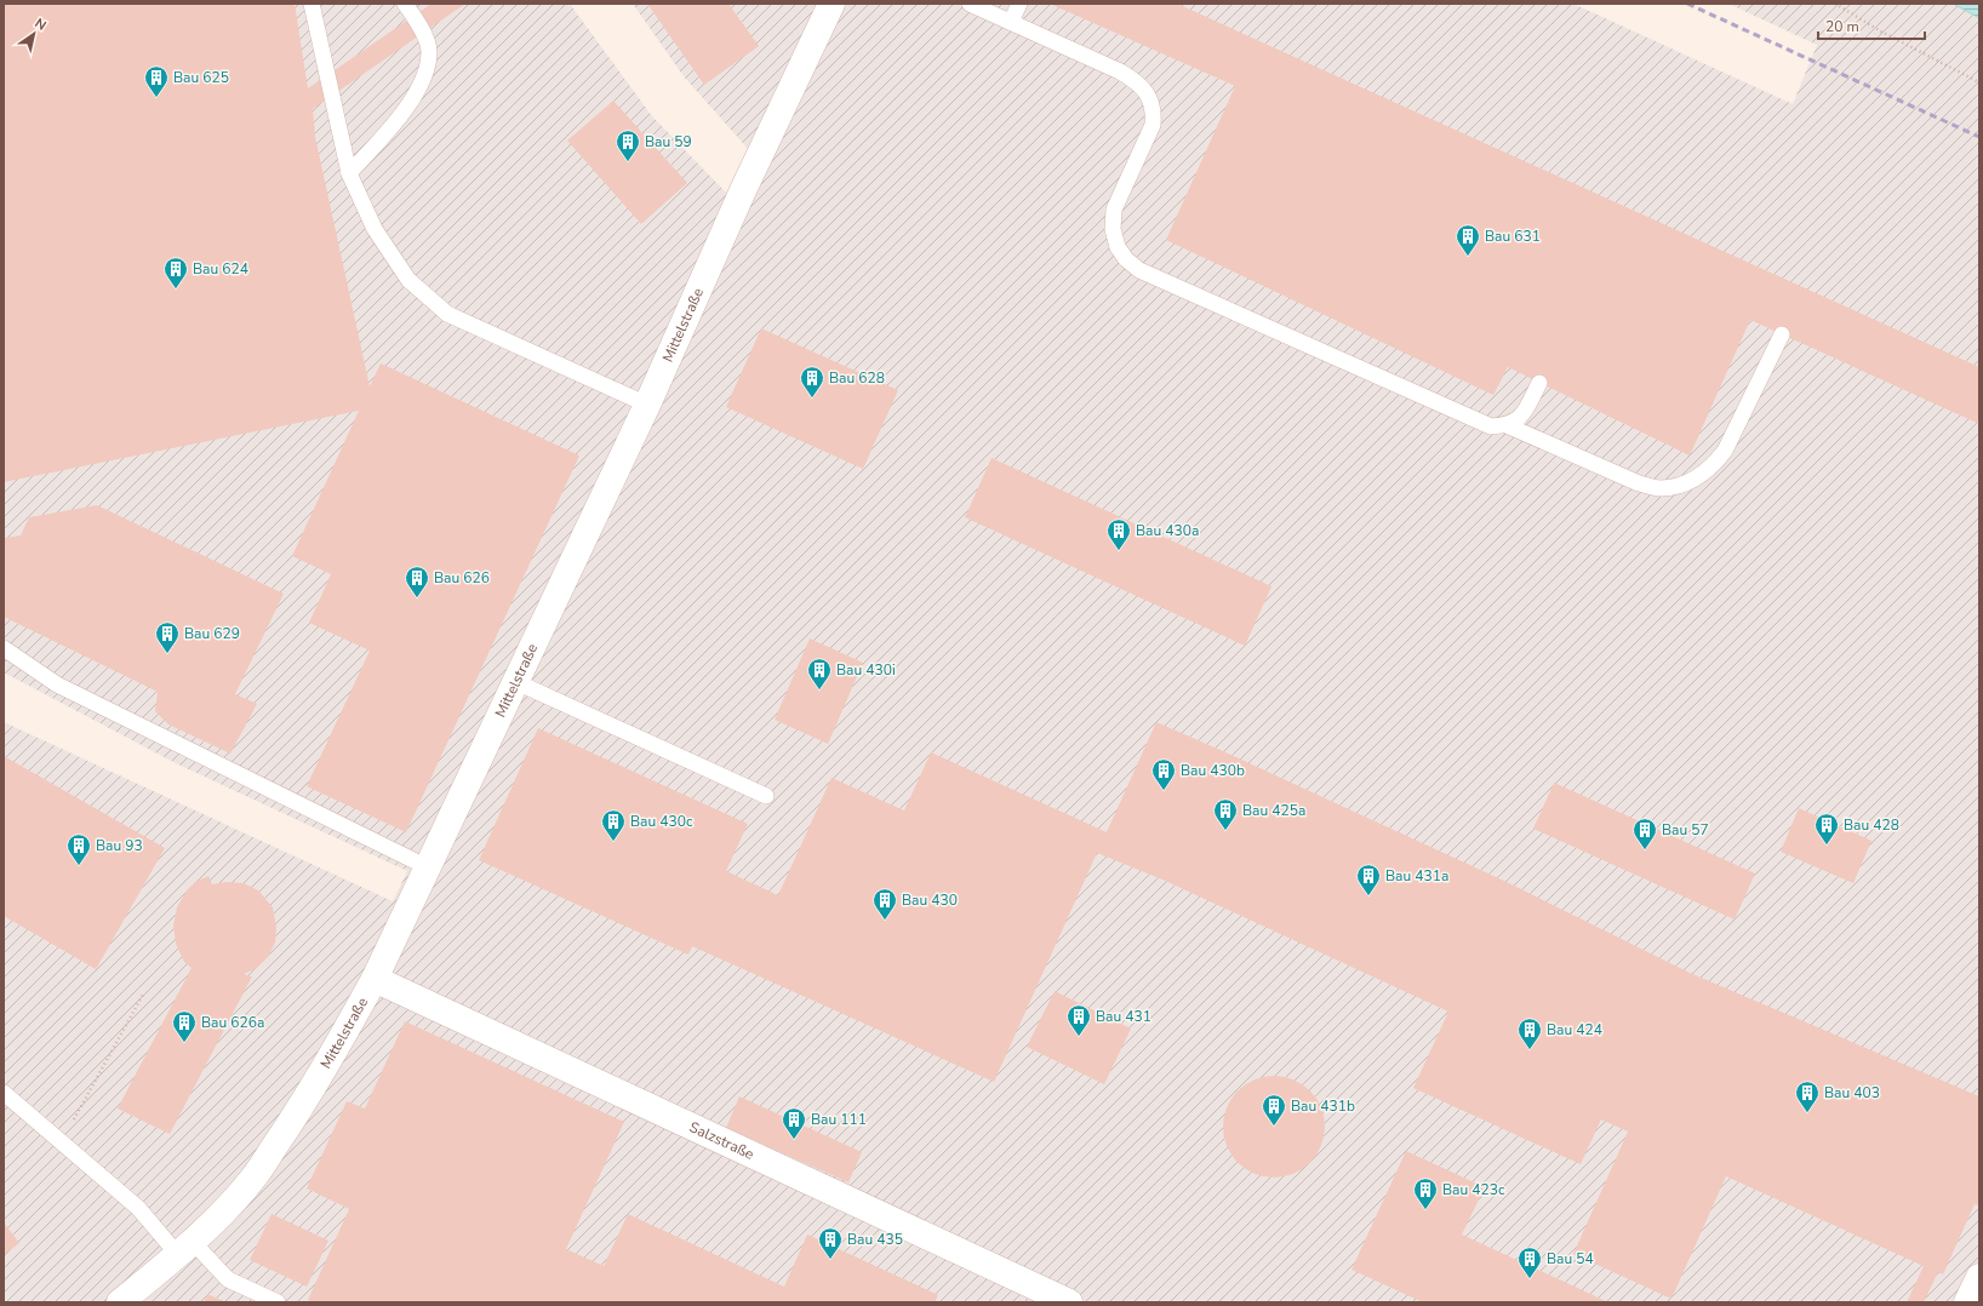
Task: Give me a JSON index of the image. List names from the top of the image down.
{
  "streets": {
    "street": ["Mittelstraße", "Salzstraße"]
  },
  "crossings": [
    ["Mittelstraße", "Salzstraße"]
  ],
  "places": {
    "building": [
      "Bau 625",
      "Bau 59",
      "Bau 631",
      "Bau 624",
      "Bau 628",
      "Bau 430a",
      "Bau 626",
      "Bau 629",
      "Bau 430i",
      "Bau 430b",
      "Bau 425a",
      "Bau 430c",
      "Bau 428",
      "Bau 57",
      "Bau 93",
      "Bau 431a",
      "Bau 430",
      "Bau 431",
      "Bau 626a",
      "Bau 424",
      "Bau 403",
      "Bau 431b",
      "Bau 111",
      "Bau 423c",
      "Bau 435",
      "Bau 54"
    ]
  },
  "scale_bar": "20 m",
  "north": "top right"
}
